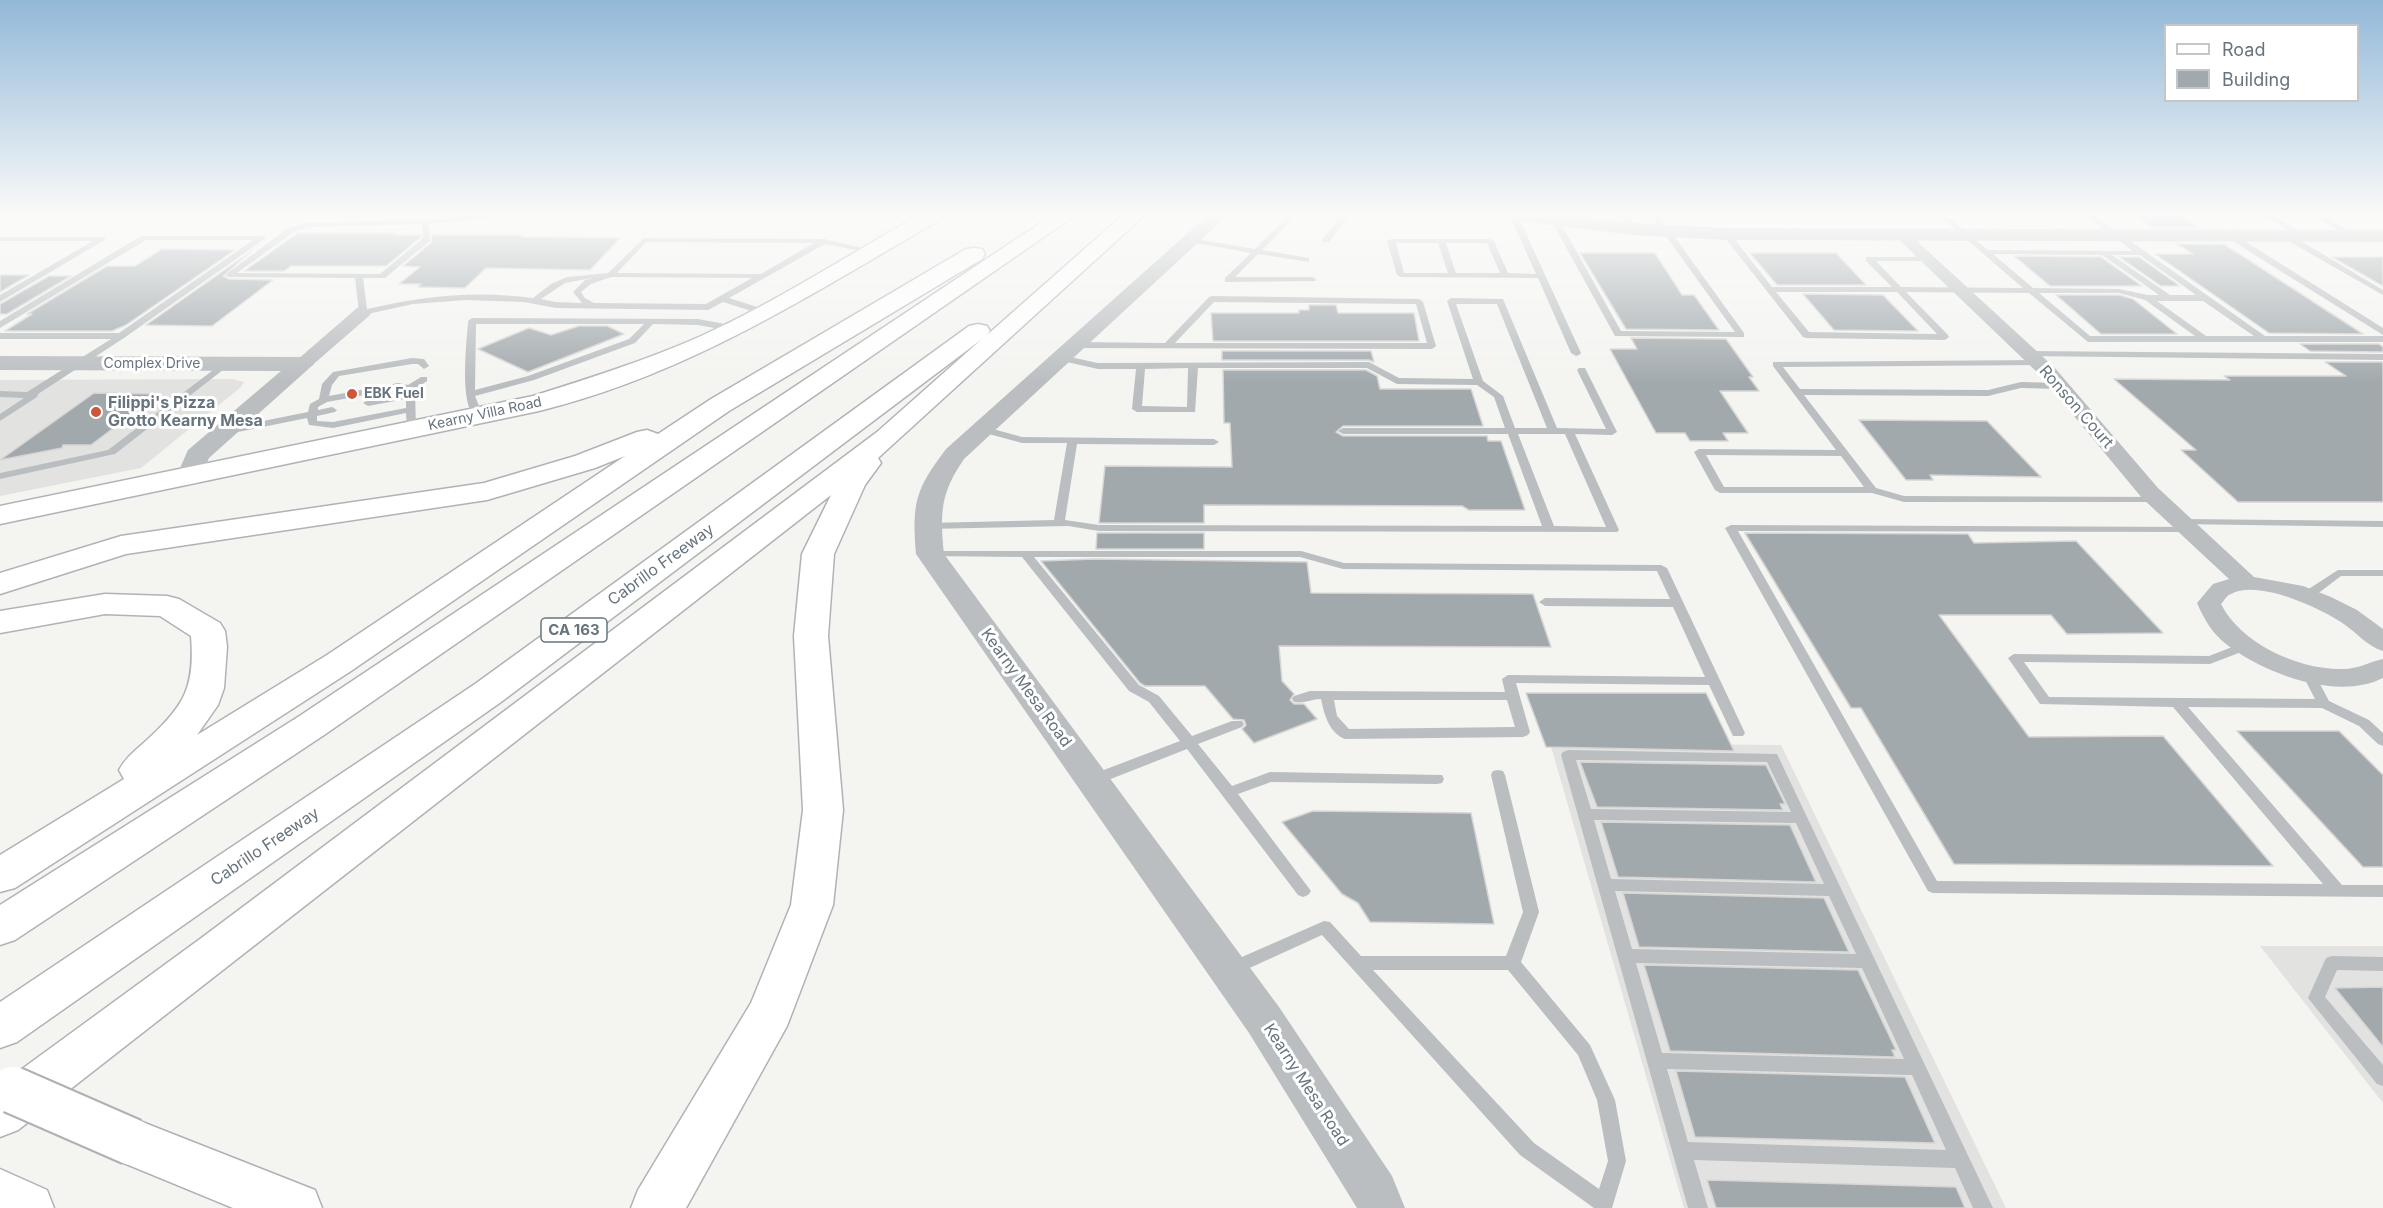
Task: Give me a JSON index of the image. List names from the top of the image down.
{
  "streets": {
    "main road": ["Kearny Villa Road", "Cabrillo Freeway", "CA 163"],
    "street": ["Complex Drive", "Ronson Court", "Kearny Mesa Road"]
  },
  "places": ["EBK Fuel", "Filippi's Pizza Grotto Kearny Mesa"],
  "legend": ["Road", "Building"]
}
